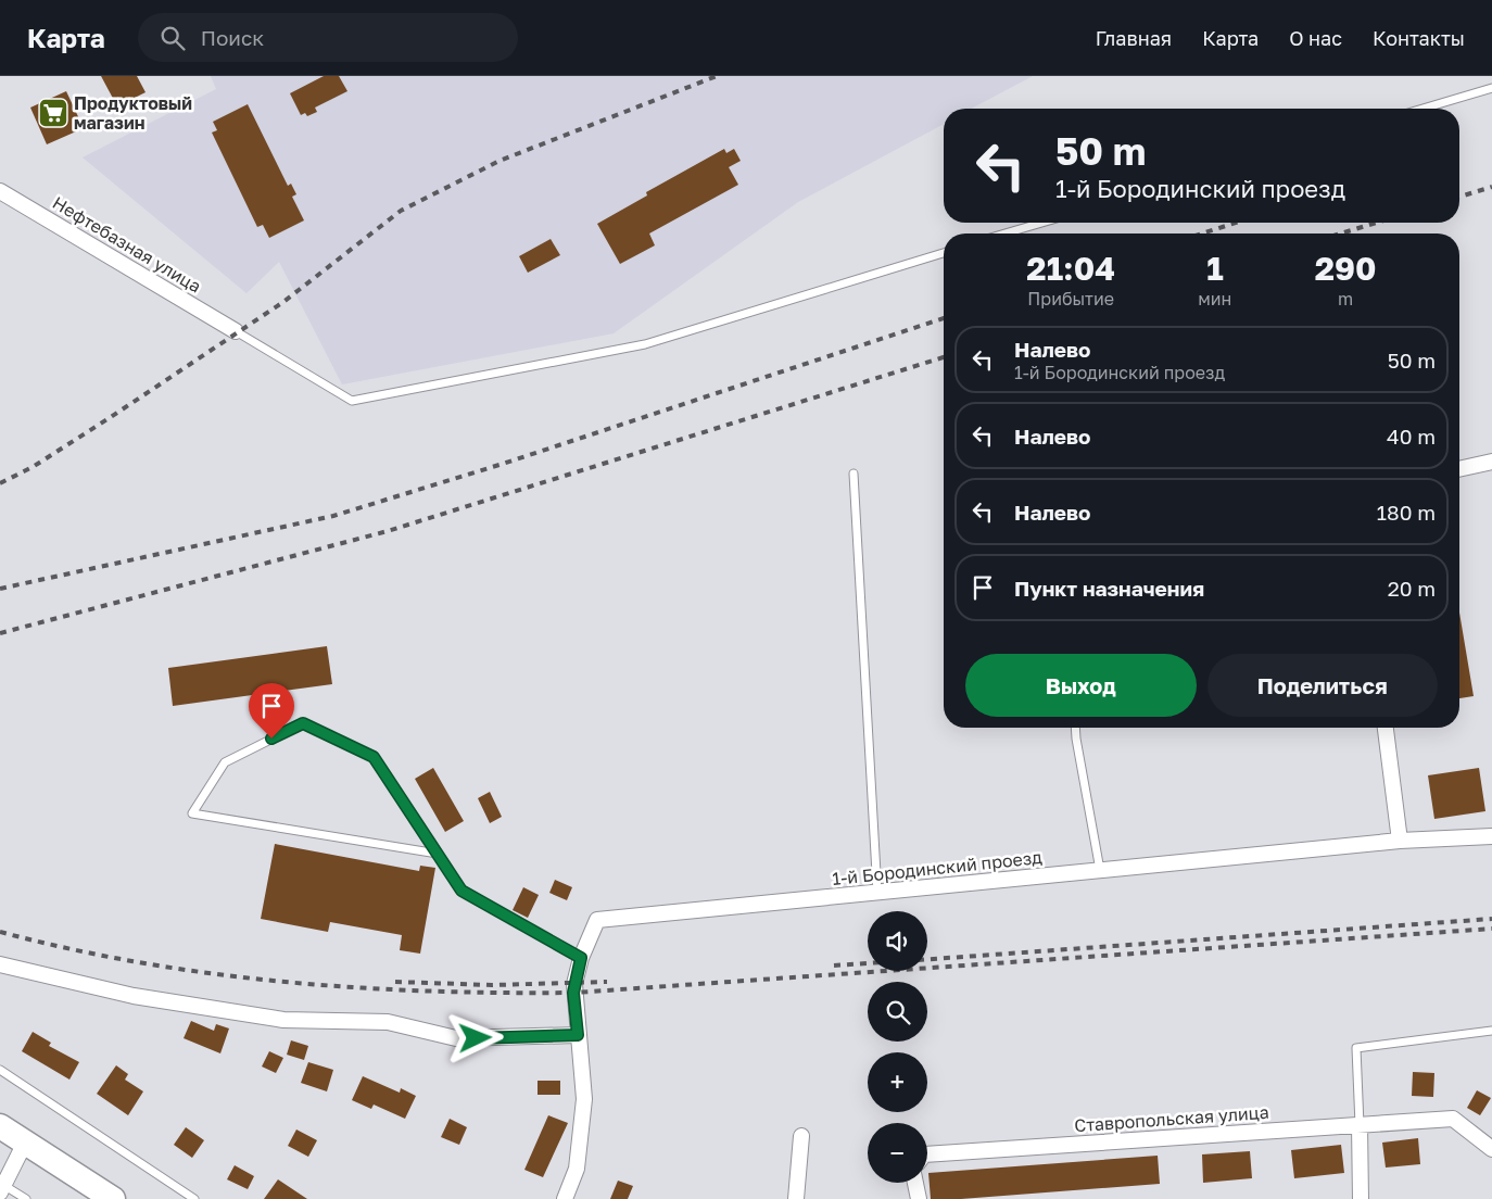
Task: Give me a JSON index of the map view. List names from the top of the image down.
{
  "streets": {
    "street": ["Нефтебазная улица", "1-й Бородинский проезд", "Ставропольская улица"]
  },
  "places": {
    "supermarket": ["Продуктовый магазин"]
  },
  "page": {
    "header": "Карта",
    "search": "Поиск",
    "nav": [
      "Главная",
      "Карта",
      "О нас",
      "Контакты"
    ],
    "turn": ["50 m", "1-й Бородинский проезд"],
    "eta": [
      "21:04",
      "Прибытие",
      "1",
      "мин",
      "290",
      "m"
    ],
    "list": [
      {
        "name": "Налево",
        "note": "1-й Бородинский проезд",
        "value": "50 m"
      },
      {
        "name": "Налево",
        "value": "40 m"
      },
      {
        "name": "Налево",
        "value": "180 m"
      },
      {
        "name": "Пункт назначения",
        "value": "20 m"
      }
    ],
    "buttons": ["Выход", "Поделиться"],
    "map_buttons": ["+", "−"]
  }
}
